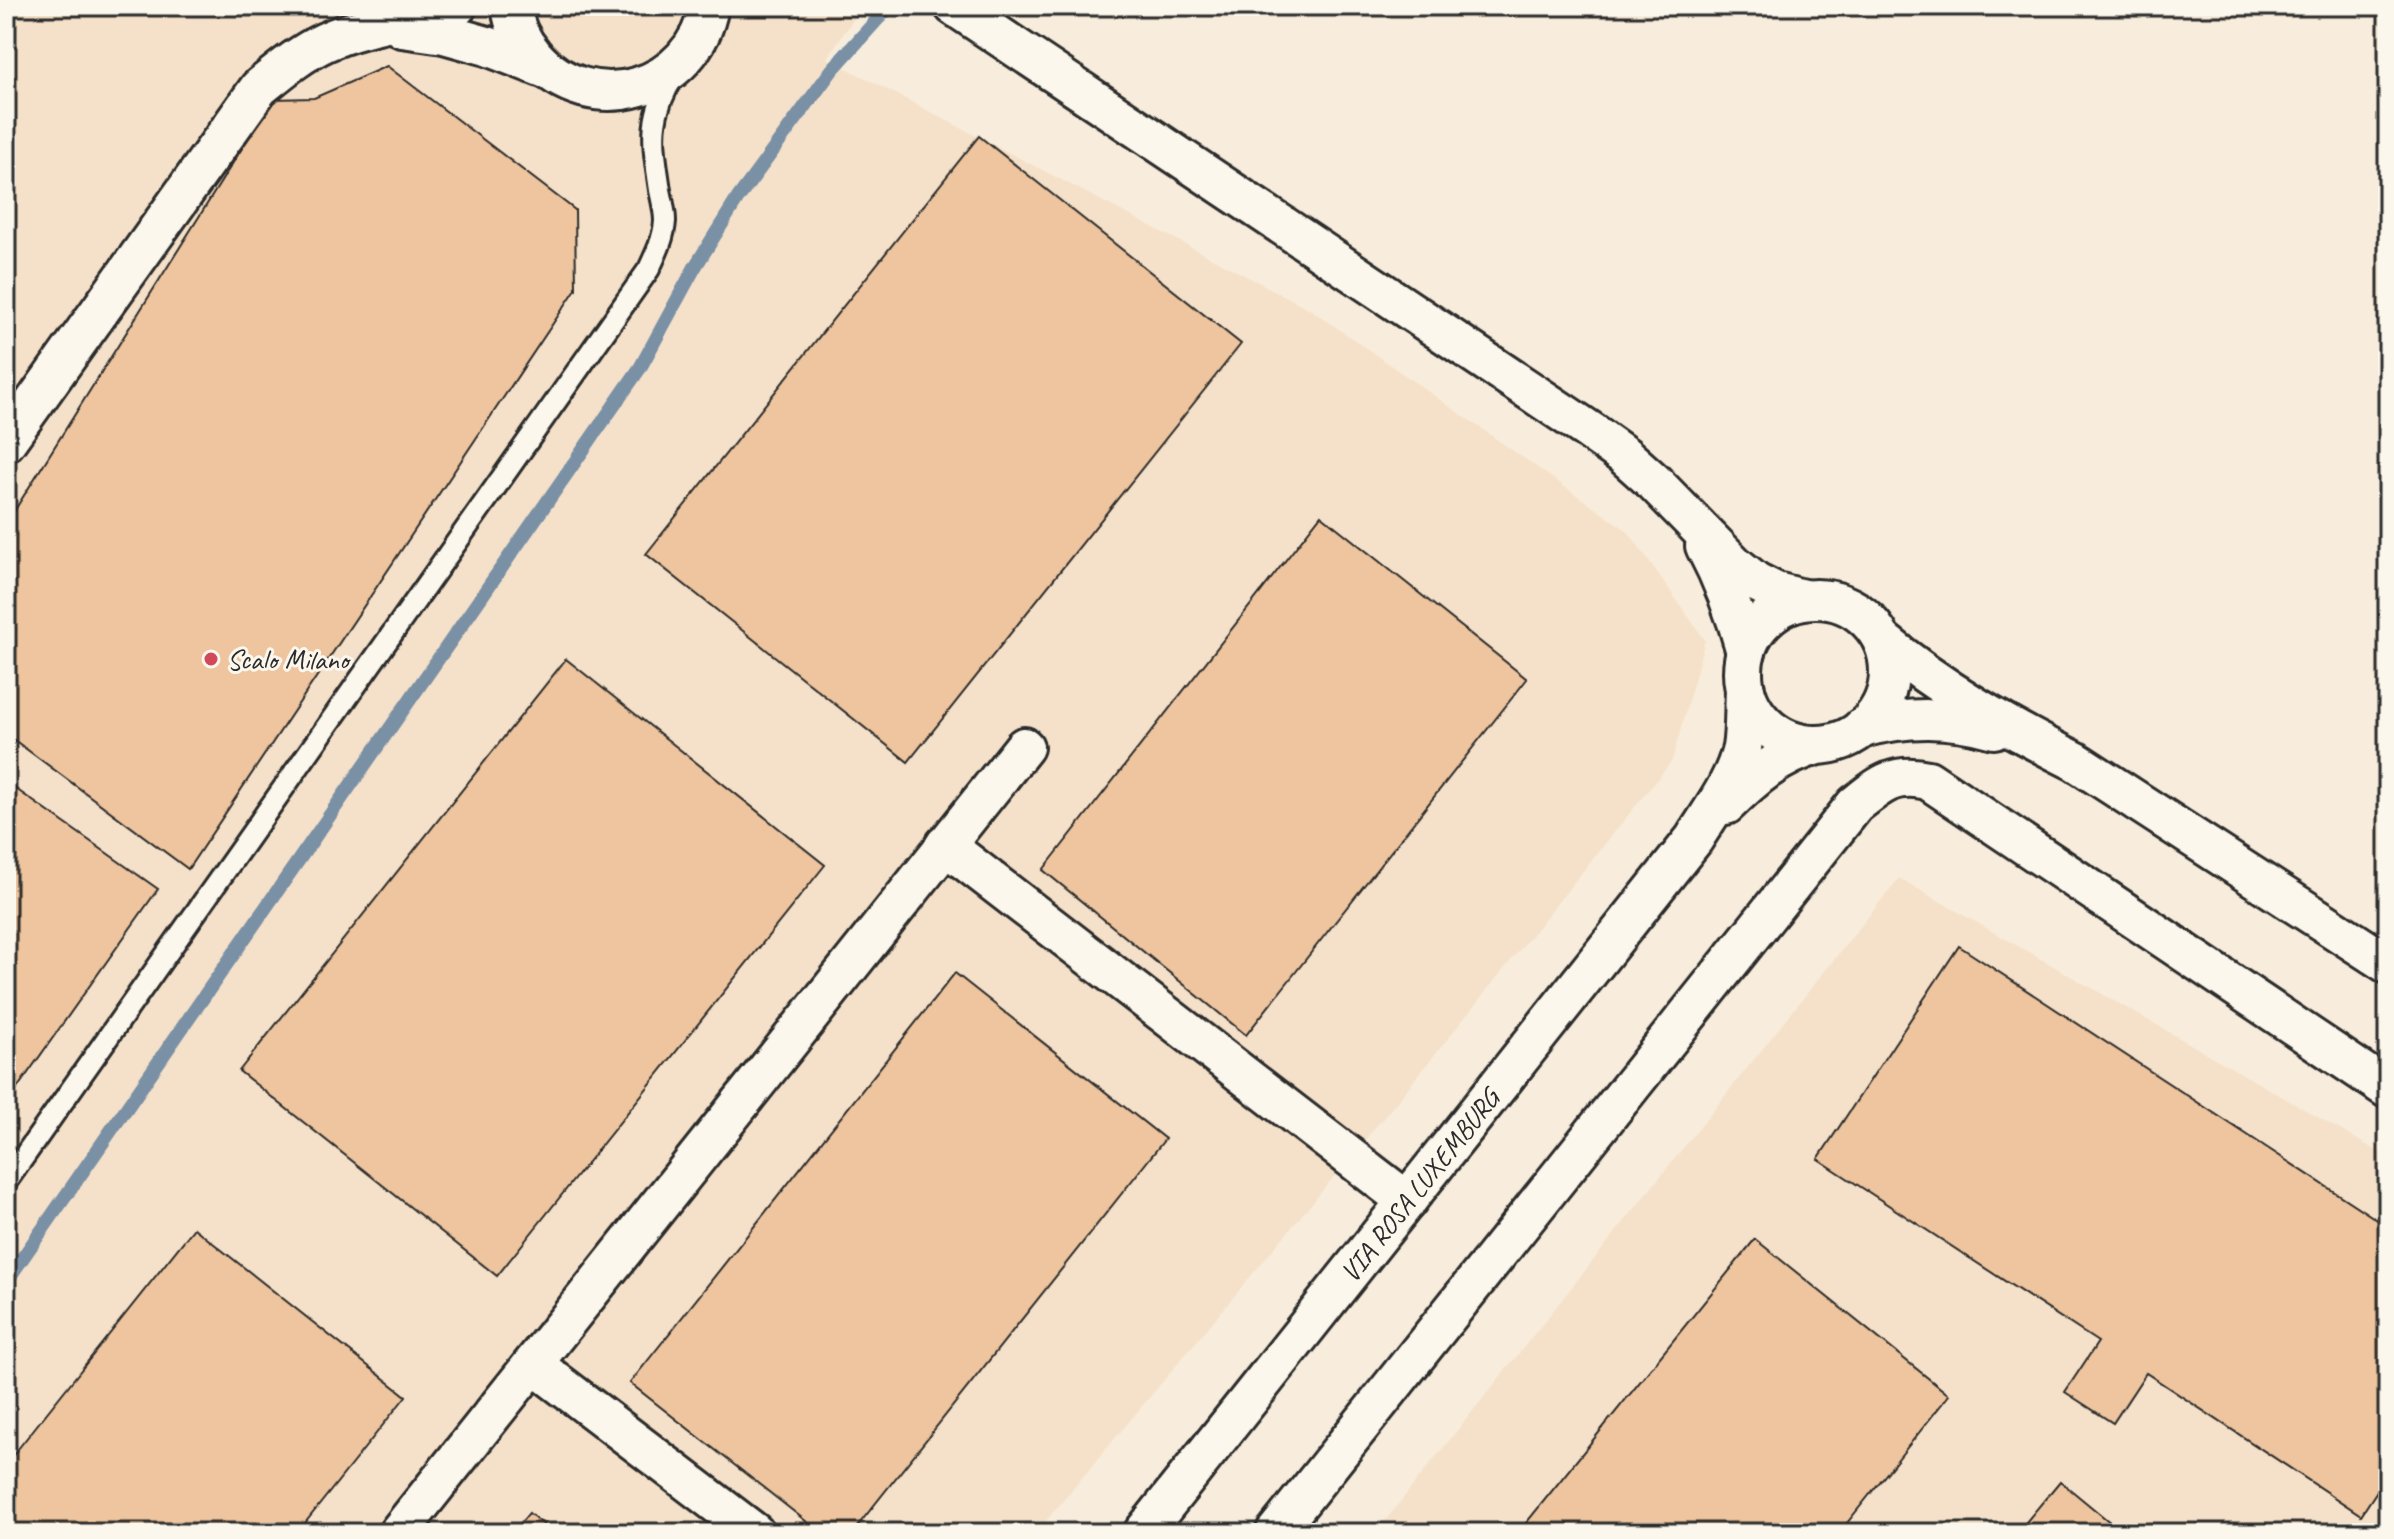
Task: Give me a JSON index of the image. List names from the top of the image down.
{
  "streets": {
    "street": ["VIA ROSA LUXEMBURG"]
  },
  "places": ["Scalo Milano"]
}
